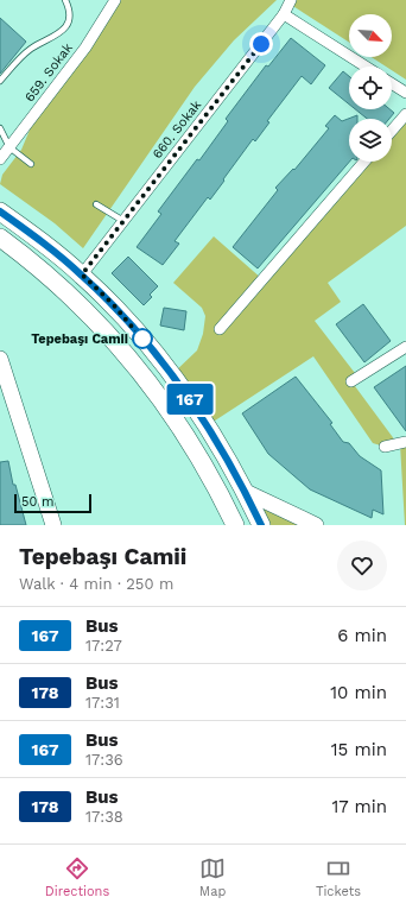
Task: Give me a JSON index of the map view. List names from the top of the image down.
{
  "streets": {
    "street": ["659. Sokak", "660. Sokak"]
  },
  "places": ["Tepebaşı Camii"],
  "lines": ["bus line 167"],
  "scale_bar": "50 m",
  "north": "bottom right",
  "page": {
    "on_map": "167",
    "scale": "50 m",
    "heading": ["Tepebaşı Camii", "Walk · 4 min · 250 m"],
    "list": [
      {
        "mark": "167",
        "name": "Bus",
        "note": "17:27",
        "value": "6 min"
      },
      {
        "mark": "178",
        "name": "Bus",
        "note": "17:31",
        "value": "10 min"
      },
      {
        "mark": "167",
        "name": "Bus",
        "note": "17:36",
        "value": "15 min"
      },
      {
        "mark": "178",
        "name": "Bus",
        "note": "17:38",
        "value": "17 min"
      }
    ],
    "tabs": ["Directions", "Map", "Tickets"]
  }
}
